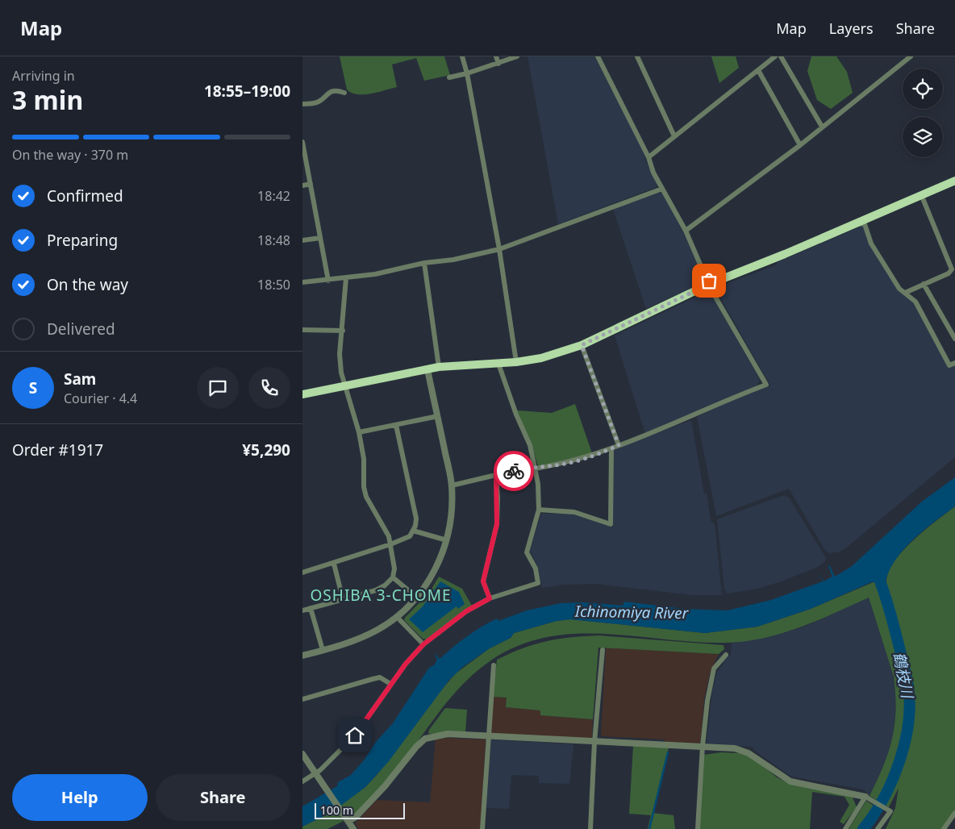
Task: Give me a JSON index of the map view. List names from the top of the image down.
{
  "districts": ["OSHIBA 3-CHOME"],
  "water": ["Ichinomiya River", "鶴枝川"],
  "scale_bar": "100 m",
  "page": {
    "header": "Map",
    "nav": ["Map", "Layers", "Share"],
    "heading": ["3 min", "Arriving in", "18:55–19:00"],
    "panel": [
      "Sam",
      "Courier · 4.4",
      "Order #1917",
      "¥5,290"
    ],
    "bar": "On the way · 370 m",
    "list": [
      ["Confirmed", "18:42"],
      ["Preparing", "18:48"],
      ["On the way", "18:50"],
      "Delivered"
    ],
    "round": "S",
    "buttons": ["Help", "Share"],
    "scale": "100 m"
  }
}
